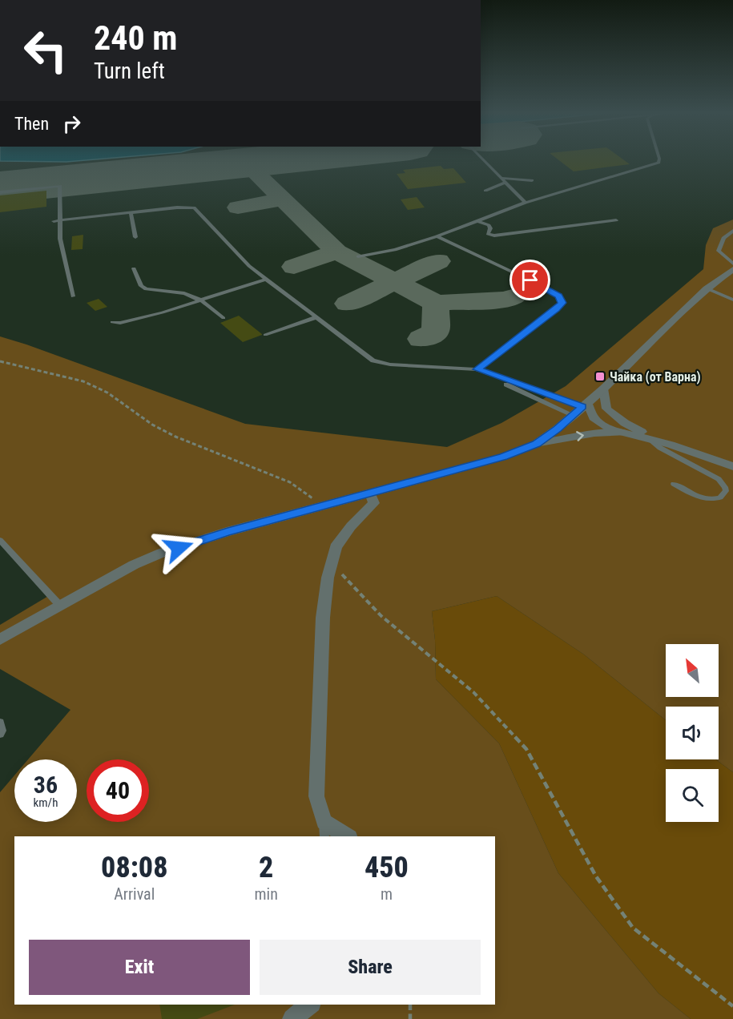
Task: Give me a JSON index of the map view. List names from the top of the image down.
{
  "places": {
    "transit": ["Чайка (от Варна)"]
  },
  "north": "top left",
  "page": {
    "turn": ["240 m", "Turn left"],
    "then": "Then",
    "speed": "36 km/h",
    "limit": "40",
    "eta": [
      "08:08",
      "Arrival",
      "2",
      "min",
      "450",
      "m"
    ],
    "buttons": ["Exit", "Share"]
  }
}
